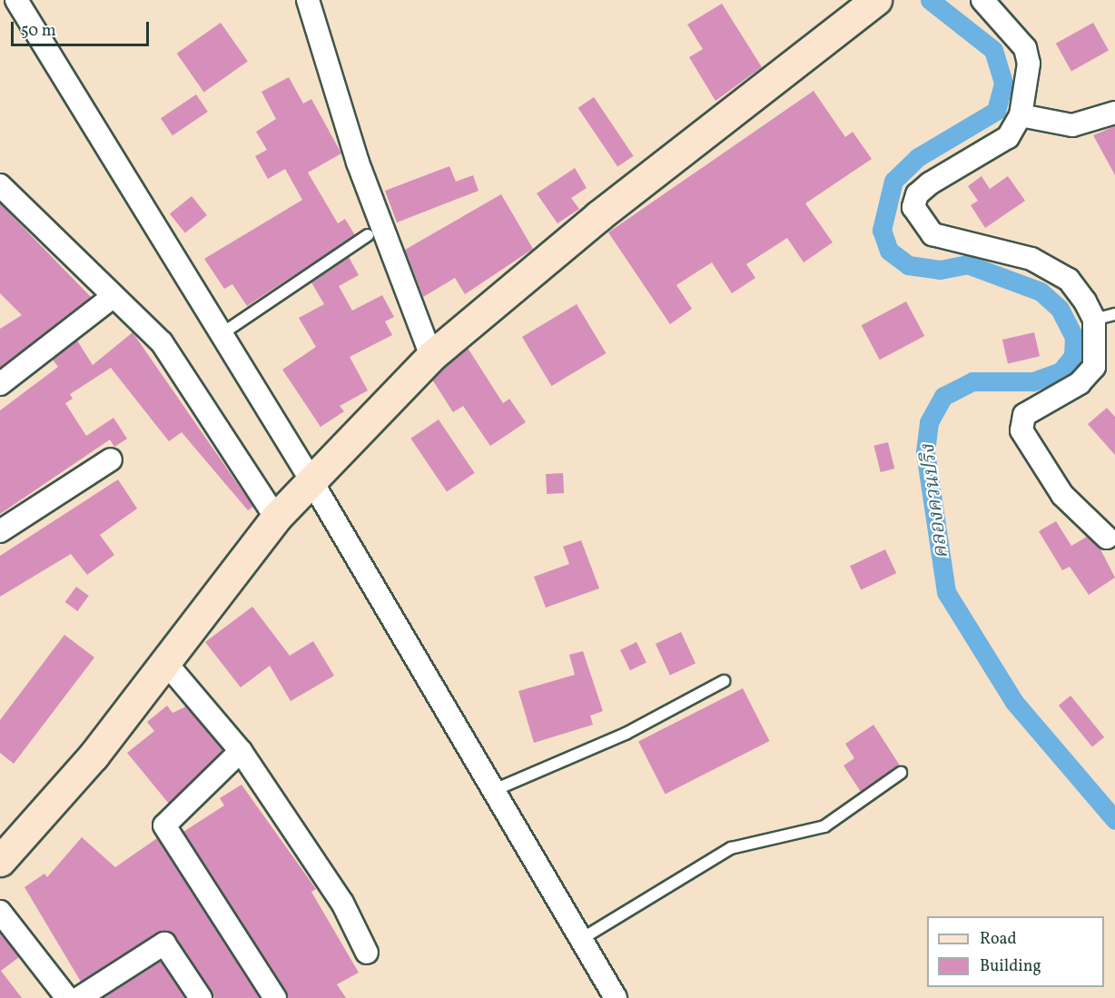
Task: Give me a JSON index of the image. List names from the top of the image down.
{
  "water": ["คลองควนปริง"],
  "legend": ["Road", "Building"],
  "scale_bar": "50 m"
}
